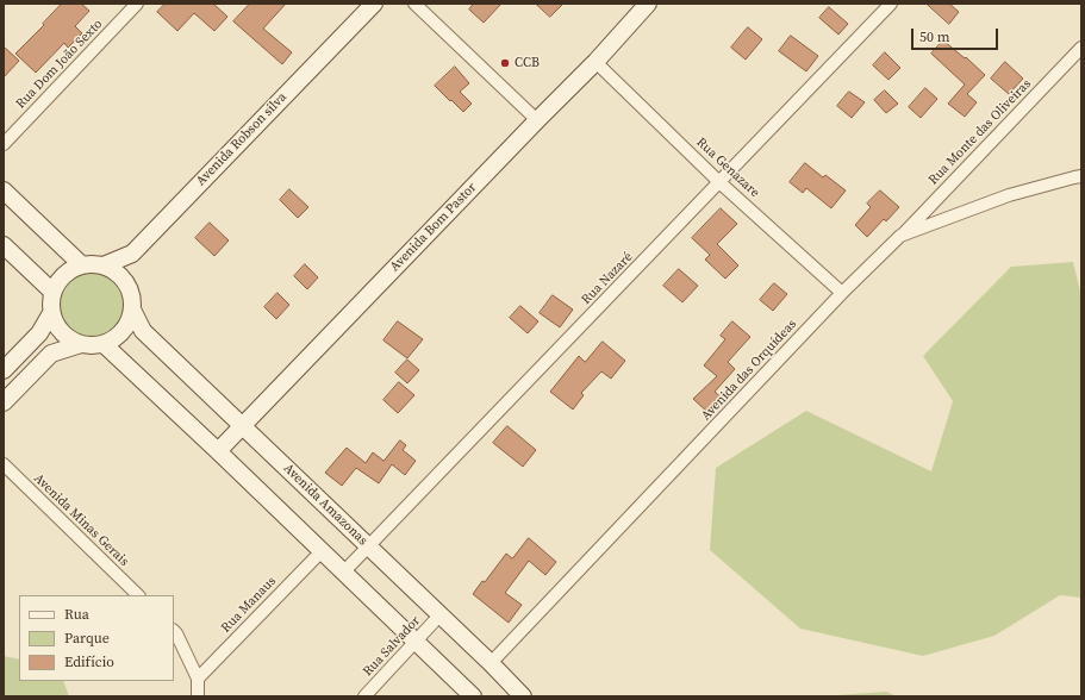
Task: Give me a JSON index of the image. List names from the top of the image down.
{
  "streets": {
    "street": [
      "Rua Dom João Sexto",
      "Rua Monte das Oliveiras",
      "Avenida Robson silva",
      "Rua Genazare",
      "Avenida Bom Pastor",
      "Rua Nazaré",
      "Avenida das Orquídeas",
      "Avenida Amazonas",
      "Avenida Minas Gerais",
      "Rua Manaus",
      "Rua Salvador"
    ]
  },
  "crossings": [
    ["Rua Monte das Oliveiras", "Avenida das Orquídeas"],
    ["Avenida Robson silva", "Avenida Amazonas"],
    ["Rua Genazare", "Avenida Bom Pastor"],
    ["Rua Genazare", "Rua Nazaré"],
    ["Rua Genazare", "Avenida das Orquídeas"],
    ["Avenida Bom Pastor", "Avenida Amazonas"],
    ["Rua Nazaré", "Avenida Amazonas"],
    ["Avenida das Orquídeas", "Avenida Amazonas"],
    ["Avenida Amazonas", "Rua Salvador"]
  ],
  "places": ["CCB"],
  "legend": ["Rua", "Parque", "Edifício"],
  "scale_bar": "50 m"
}
